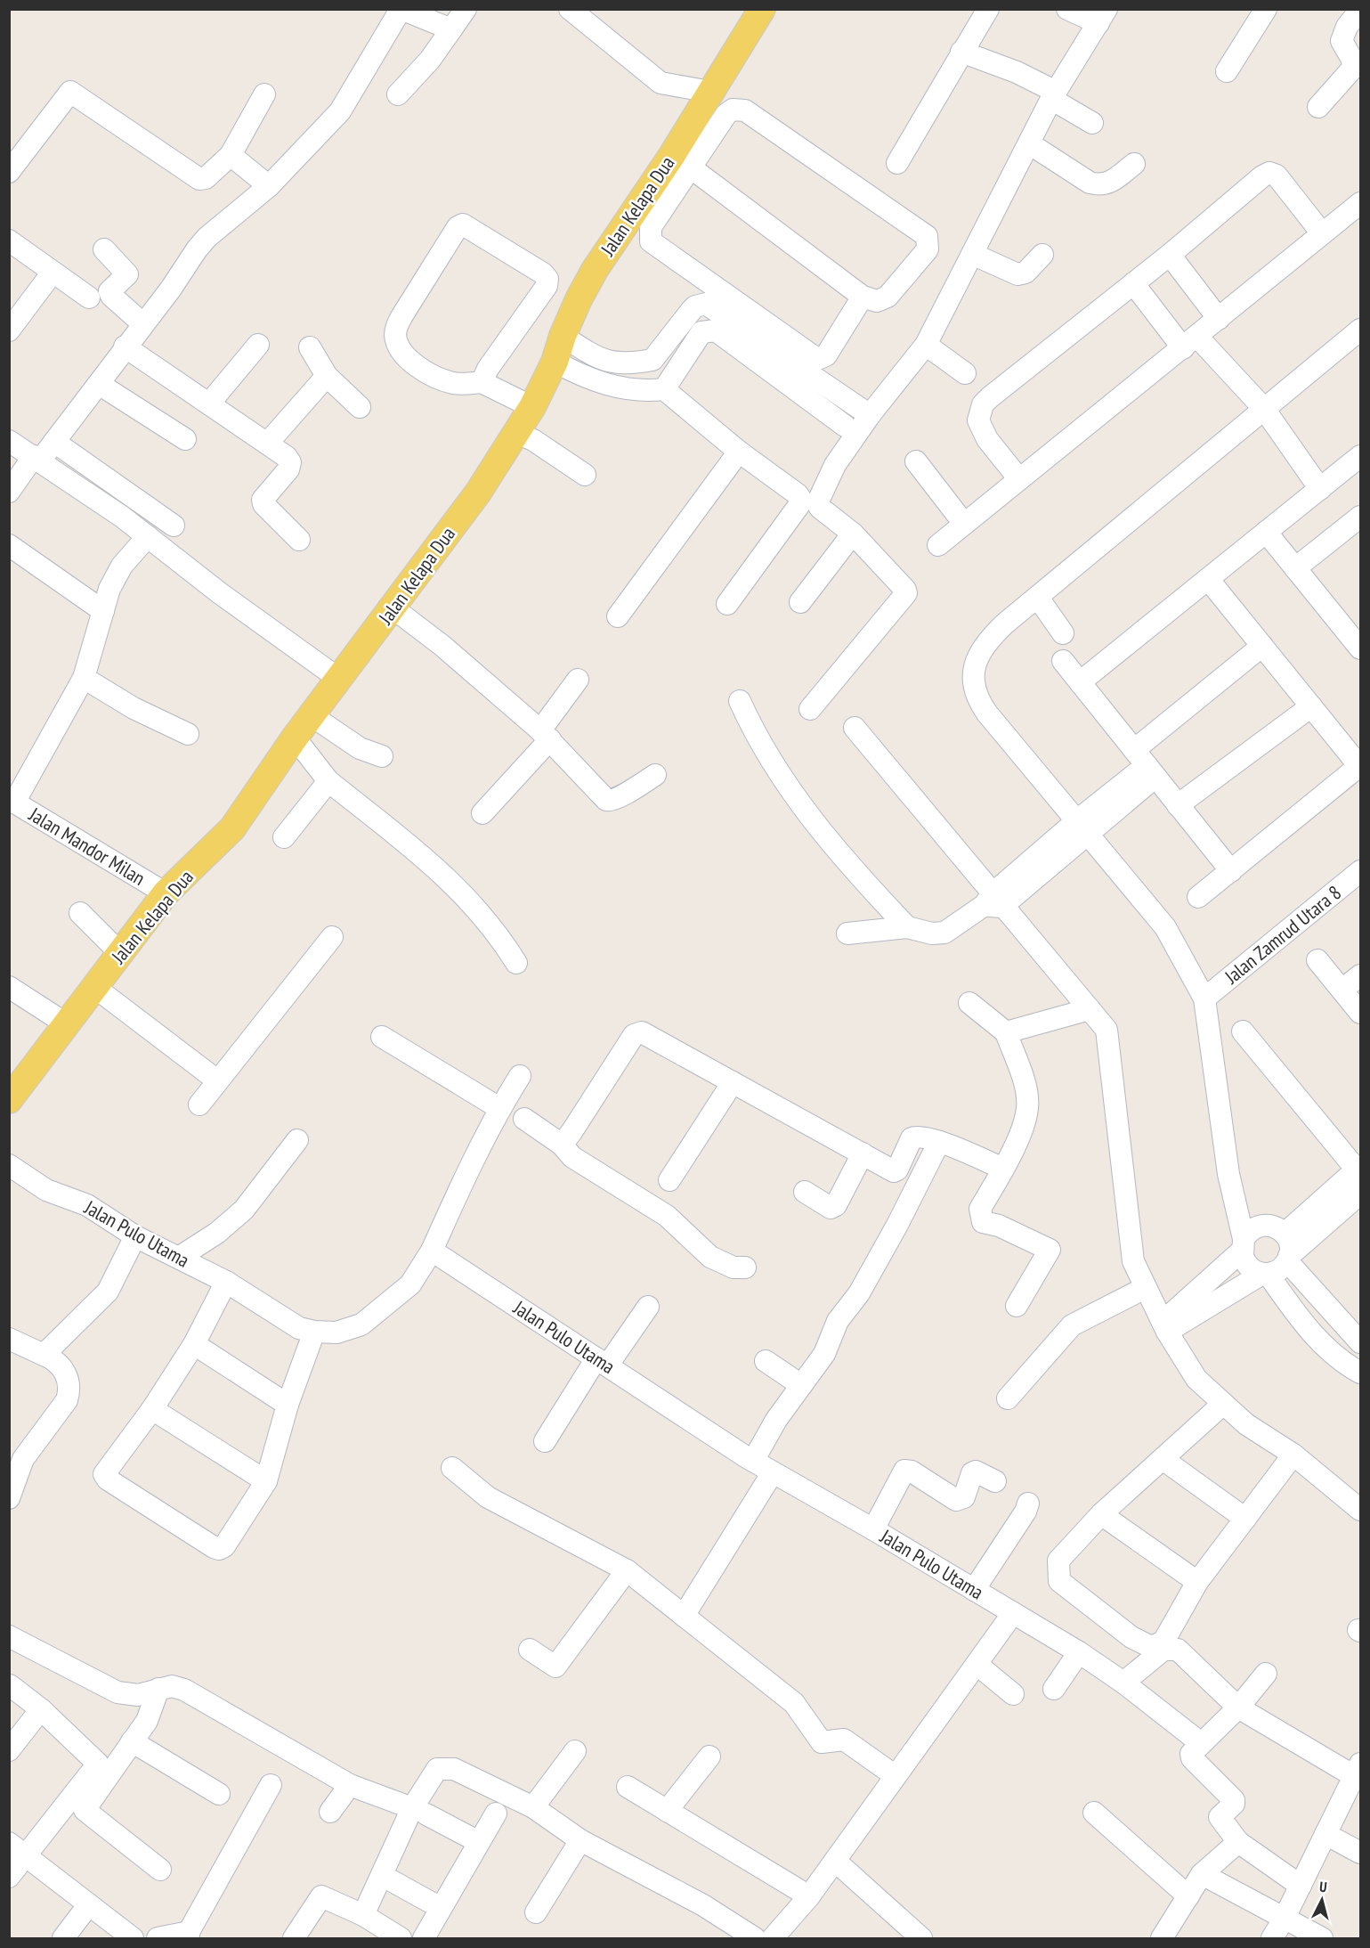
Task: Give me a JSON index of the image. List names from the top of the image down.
{
  "streets": {
    "main road": ["Jalan Kelapa Dua"],
    "street": ["Jalan Mandor Milan", "Jalan Zamrud Utara 8", "Jalan Pulo Utama"]
  },
  "crossings": [
    ["Jalan Kelapa Dua", "Jalan Mandor Milan"]
  ],
  "north": "top"
}
